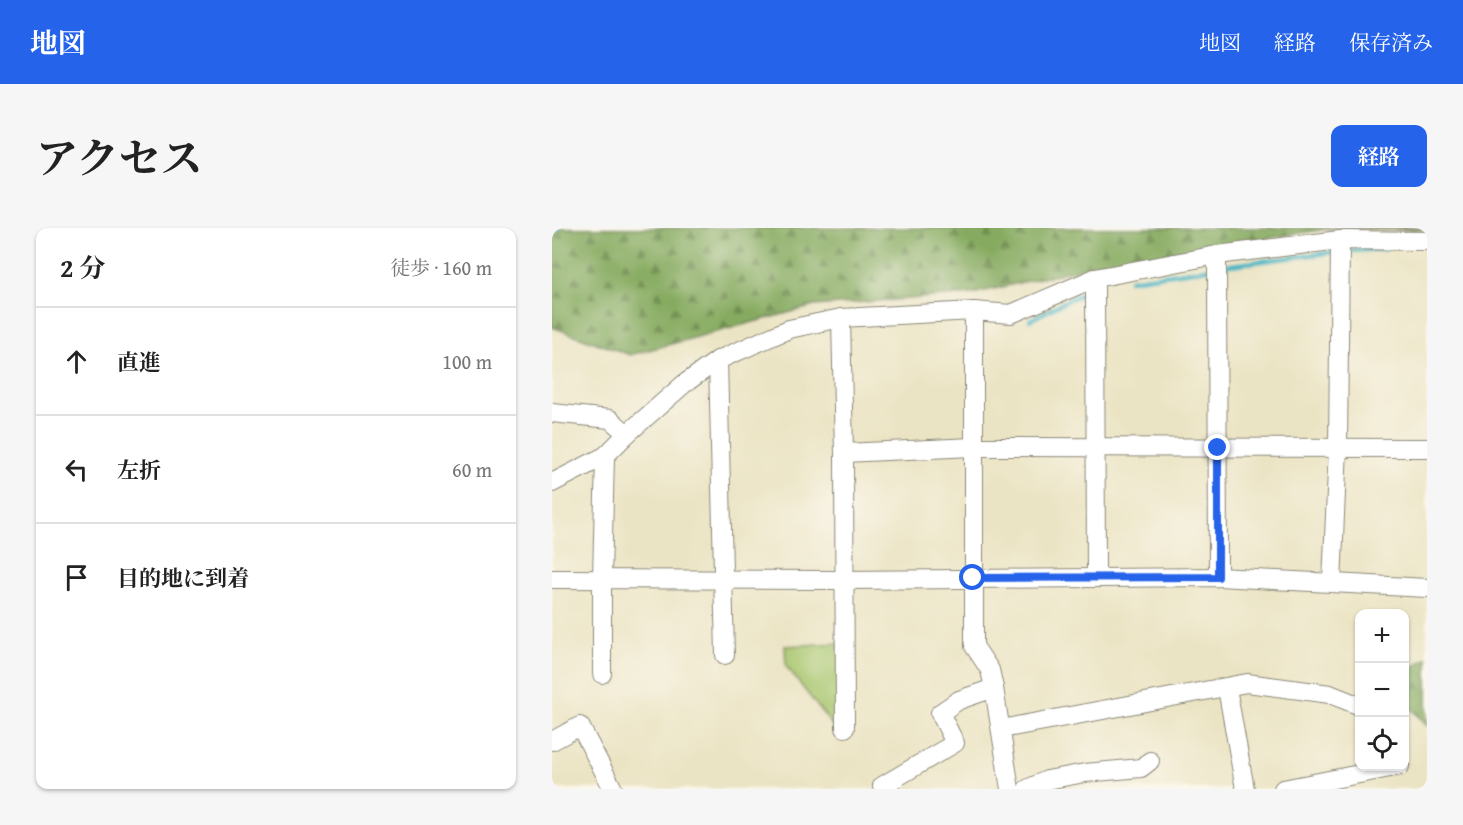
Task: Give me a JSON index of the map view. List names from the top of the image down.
{
  "page": {
    "header": "地図",
    "nav": ["地図", "経路", "保存済み"],
    "title": "アクセス",
    "buttons": "経路",
    "heading": ["2 分", "徒歩 · 160 m"],
    "list": [
      ["直進", "100 m"],
      ["左折", "60 m"],
      "目的地に到着"
    ],
    "map_buttons": ["+", "−"]
  }
}
